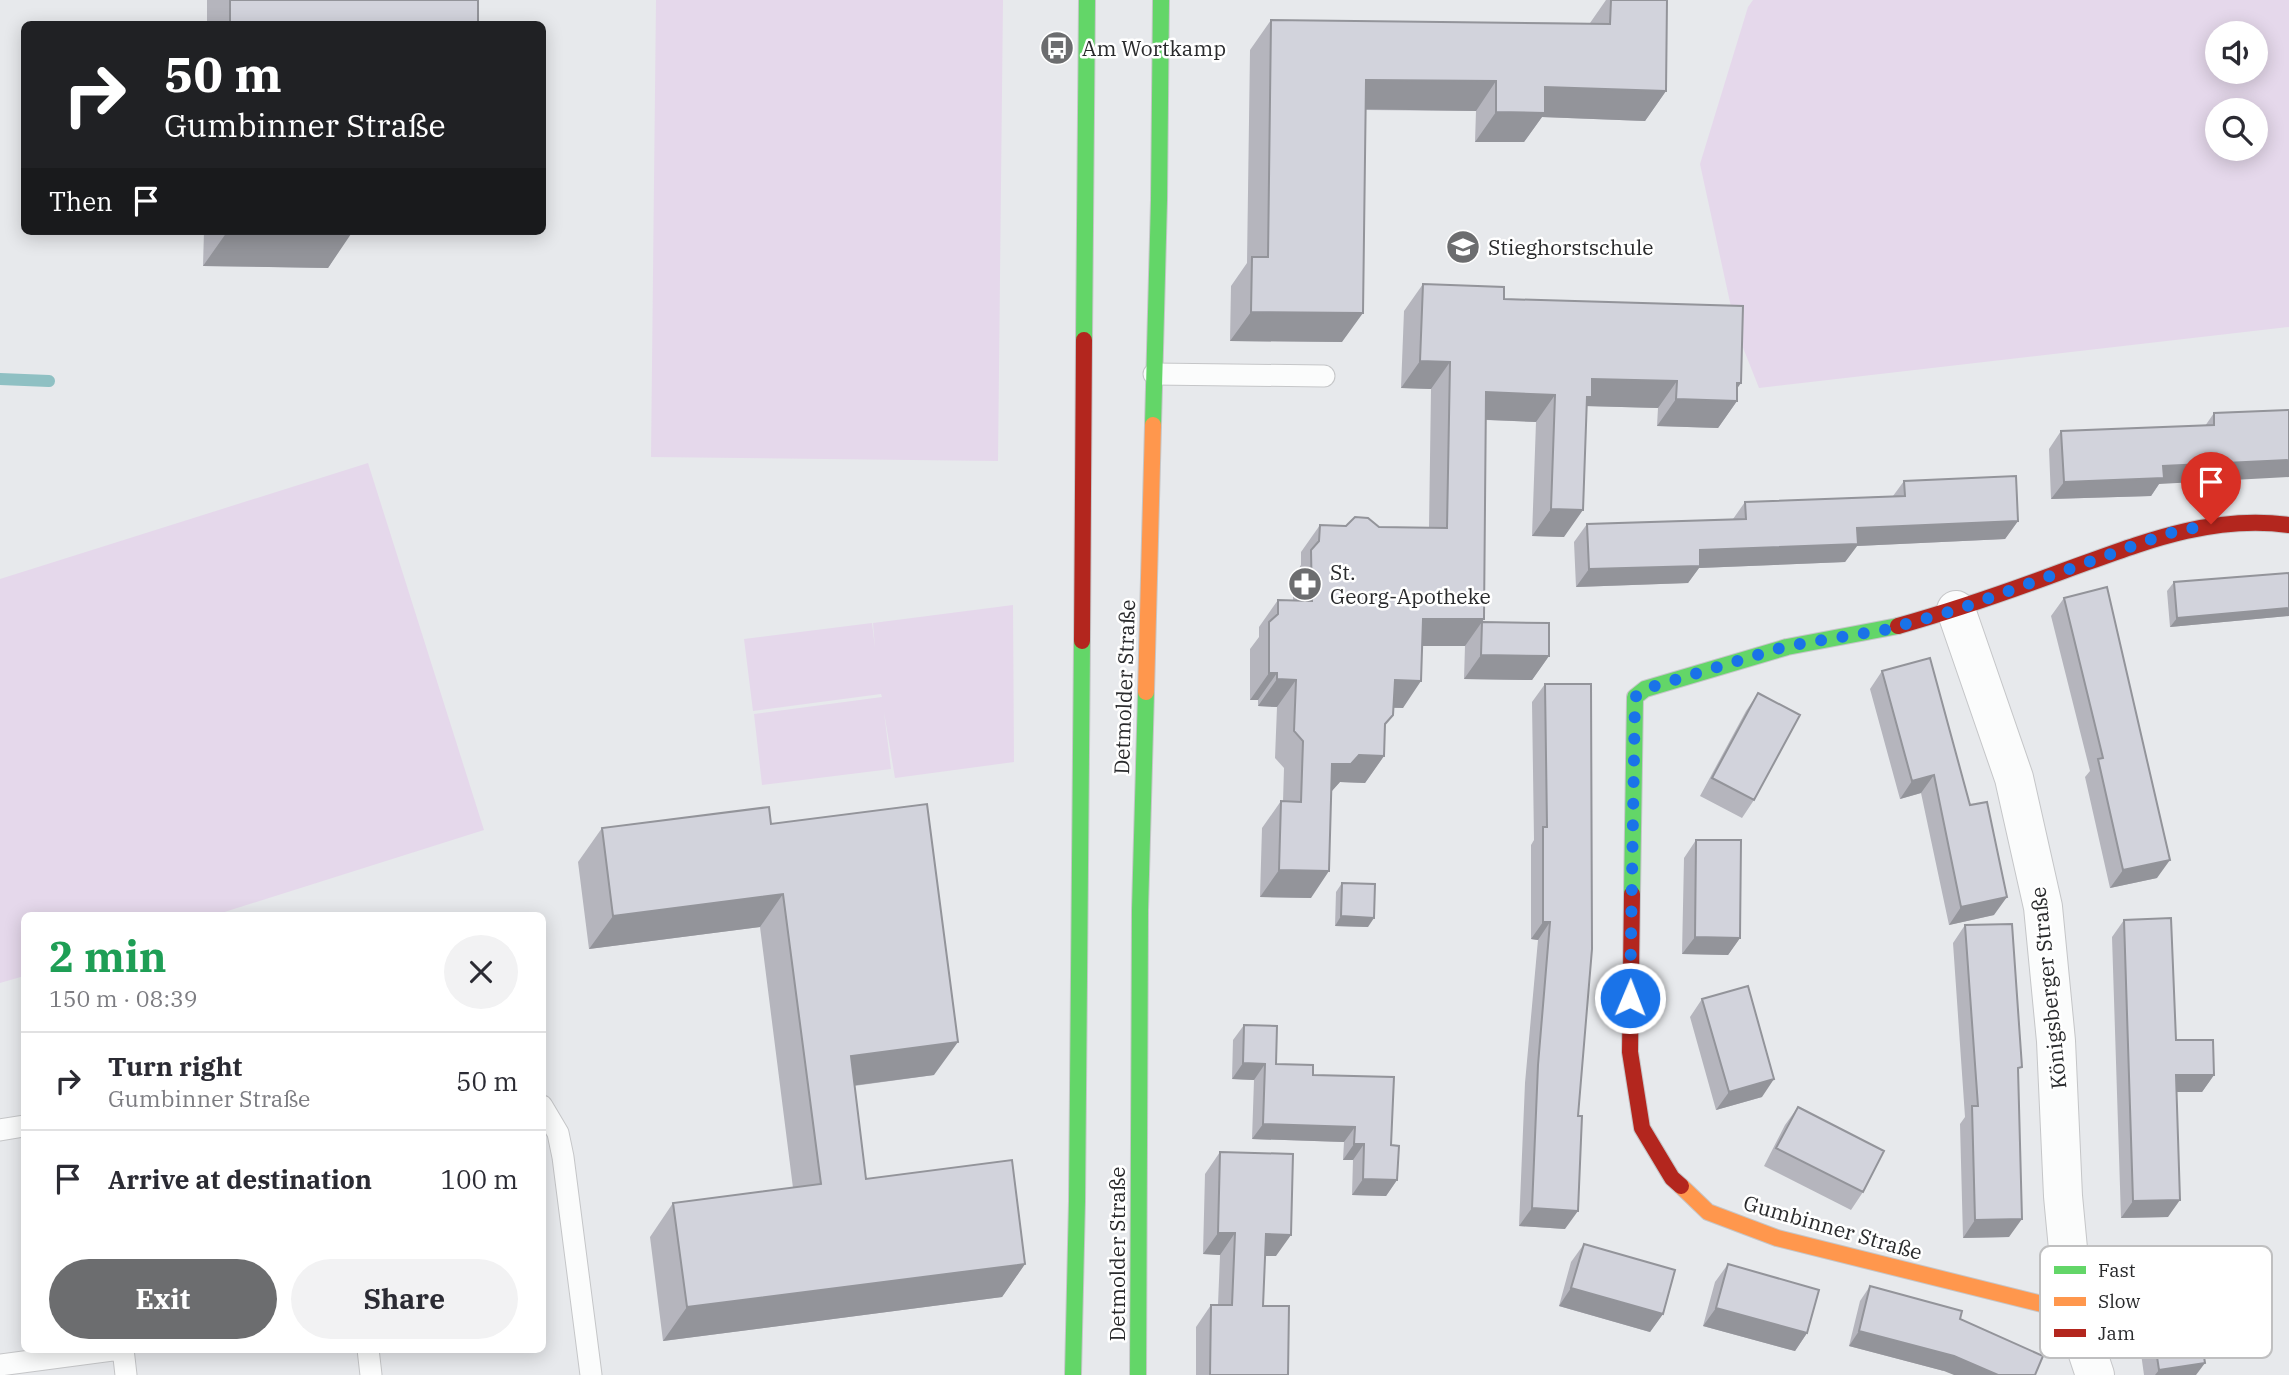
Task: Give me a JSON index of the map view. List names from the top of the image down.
{
  "streets": {
    "main road": ["Detmolder Straße", "Gumbinner Straße"],
    "street": ["Königsberger Straße"]
  },
  "crossings": [
    ["Königsberger Straße", "Gumbinner Straße"]
  ],
  "places": {
    "bus stop": ["Am Wortkamp"],
    "school or university": ["Stieghorstschule"],
    "pharmacy": ["St. Georg-Apotheke"]
  },
  "legend": ["Fast", "Slow", "Jam"],
  "page": {
    "turn": ["50 m", "Gumbinner Straße"],
    "then": "Then",
    "heading": ["2 min", "150 m · 08:39"],
    "list": [
      {
        "name": "Turn right",
        "note": "Gumbinner Straße",
        "value": "50 m"
      },
      {
        "name": "Arrive at destination",
        "value": "100 m"
      }
    ],
    "buttons": ["Exit", "Share"]
  }
}
